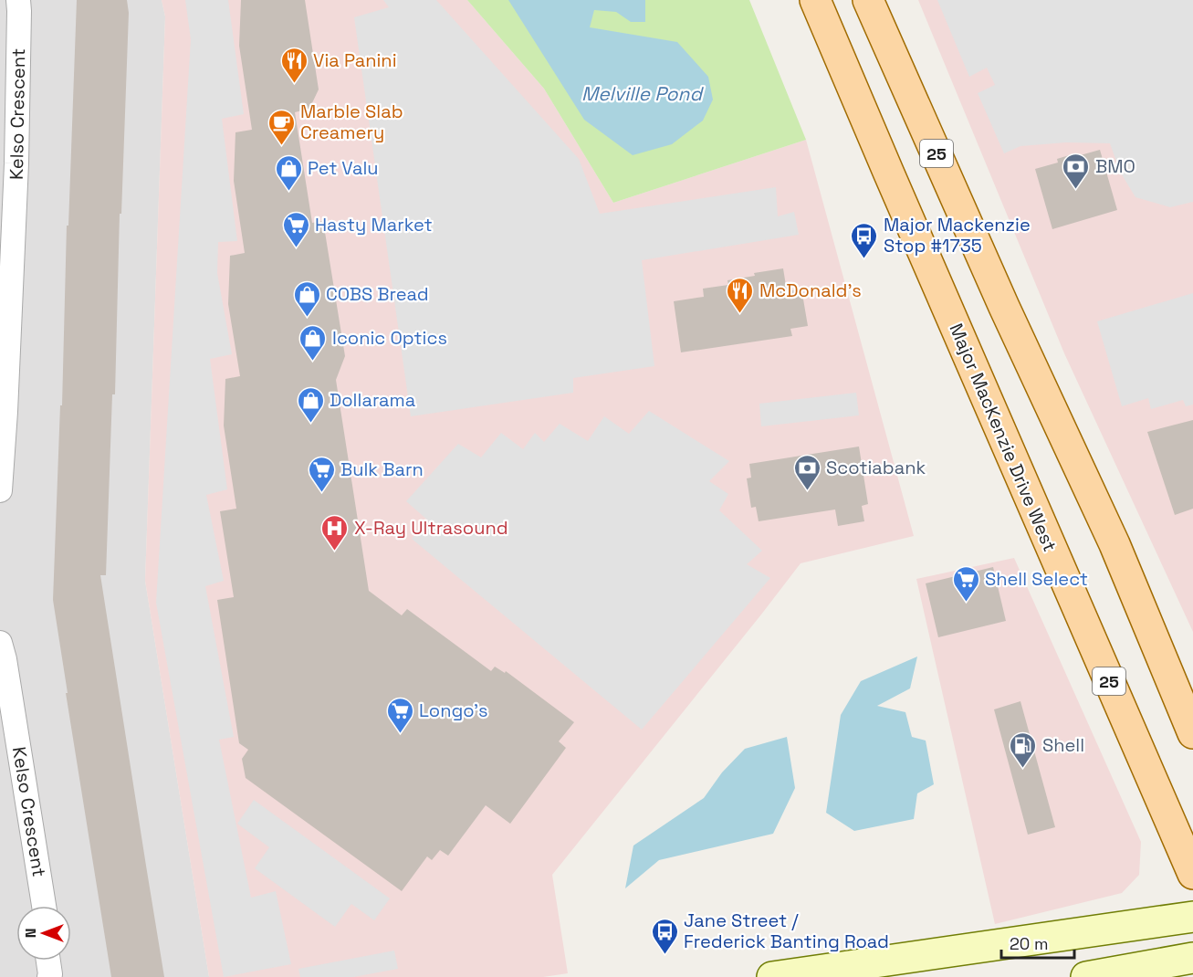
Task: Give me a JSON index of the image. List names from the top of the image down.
{
  "streets": {
    "main road": ["25", "Major MacKenzie Drive West"],
    "street": ["Kelso Crescent"]
  },
  "water": ["Melville Pond"],
  "places": {
    "restaurant": ["Via Panini", "McDonald's"],
    "cafe": ["Marble Slab Creamery"],
    "bank": ["BMO", "Scotiabank"],
    "shop": [
      "Pet Valu",
      "COBS Bread",
      "Iconic Optics",
      "Dollarama"
    ],
    "supermarket": [
      "Hasty Market",
      "Bulk Barn",
      "Shell Select",
      "Longo's"
    ],
    "bus stop": ["Major Mackenzie Stop #1735", "Jane Street / Frederick Banting Road"],
    "hospital": ["X-Ray Ultrasound"],
    "fuel station": ["Shell"]
  },
  "scale_bar": "20 m",
  "north": "left"
}
